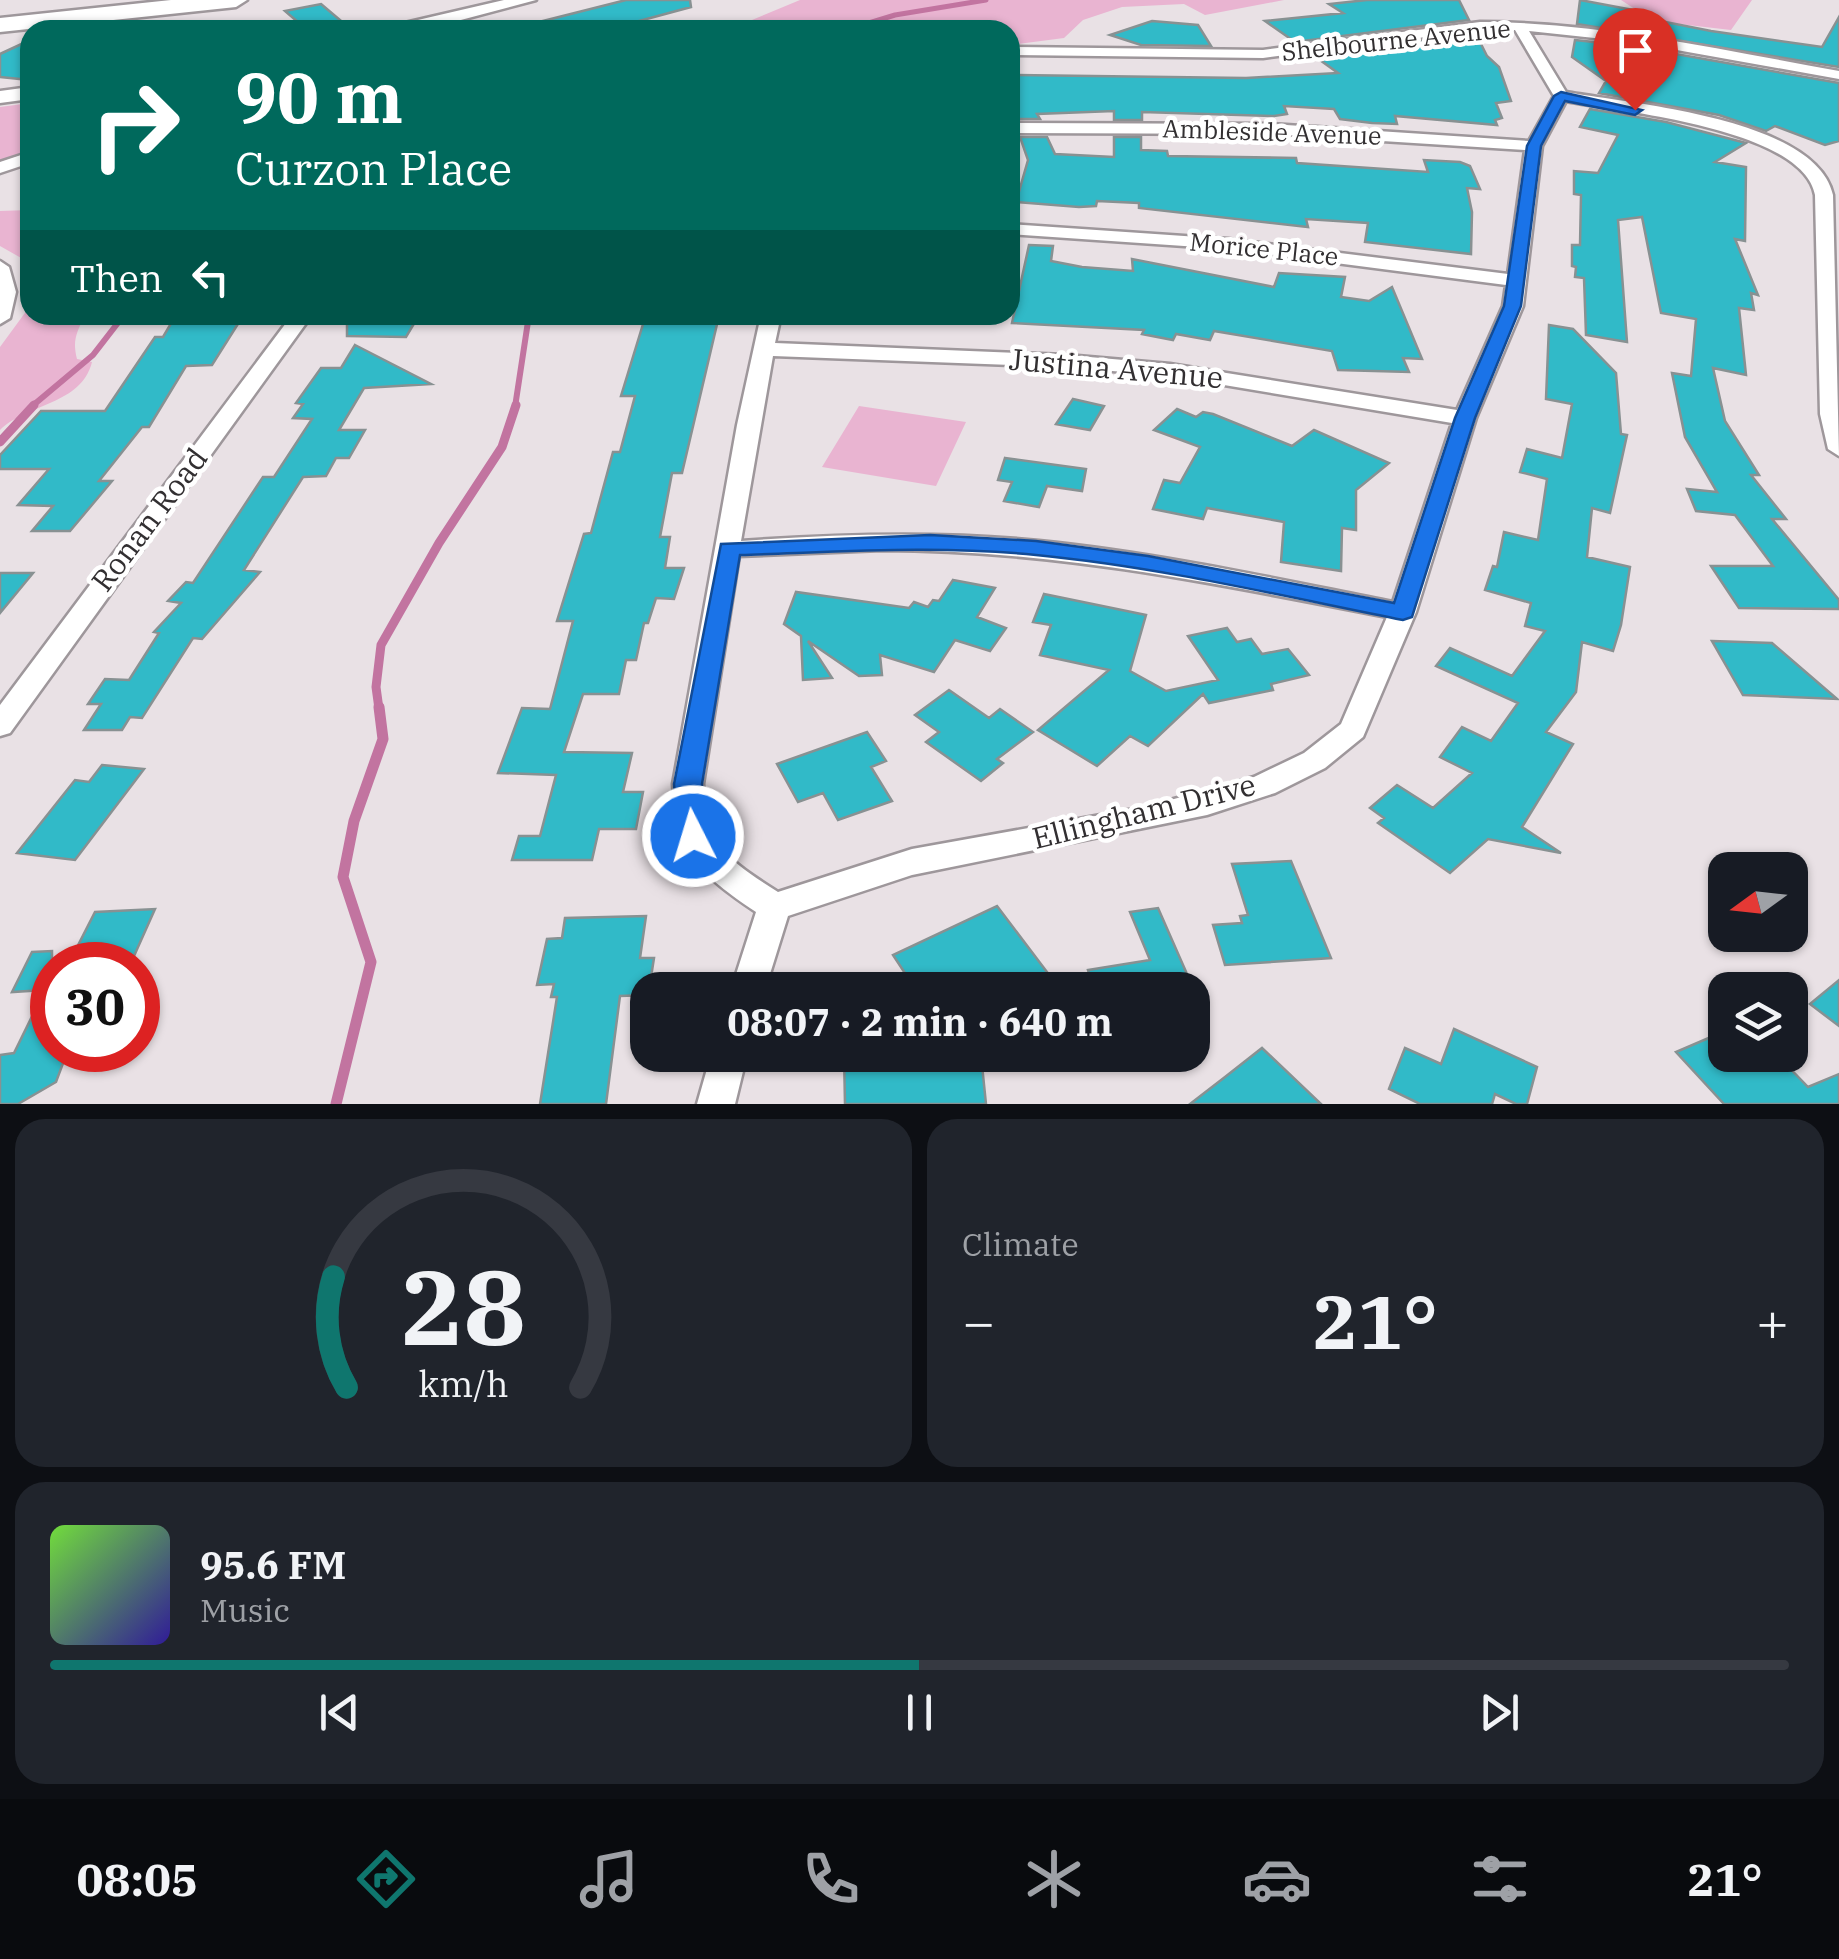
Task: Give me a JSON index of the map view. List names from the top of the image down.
{
  "streets": {
    "street": [
      "Shelbourne Avenue",
      "Ambleside Avenue",
      "Morice Place",
      "Justina Avenue",
      "Ronan Road",
      "Ellingham Drive"
    ]
  },
  "crossings": [
    ["Ambleside Avenue", "Ellingham Drive"],
    ["Morice Place", "Ellingham Drive"],
    ["Justina Avenue", "Ellingham Drive"]
  ],
  "north": "left",
  "page": {
    "turn": ["90 m", "Curzon Place"],
    "then": "Then",
    "limit": "30",
    "trip": "08:07 · 2 min · 640 m",
    "tile": "Climate",
    "heat": ["−", "21°", "+"],
    "song": ["95.6 FM", "Music"],
    "tabs": ["08:05", "21°"],
    "gauge": ["28", "km/h"]
  }
}
